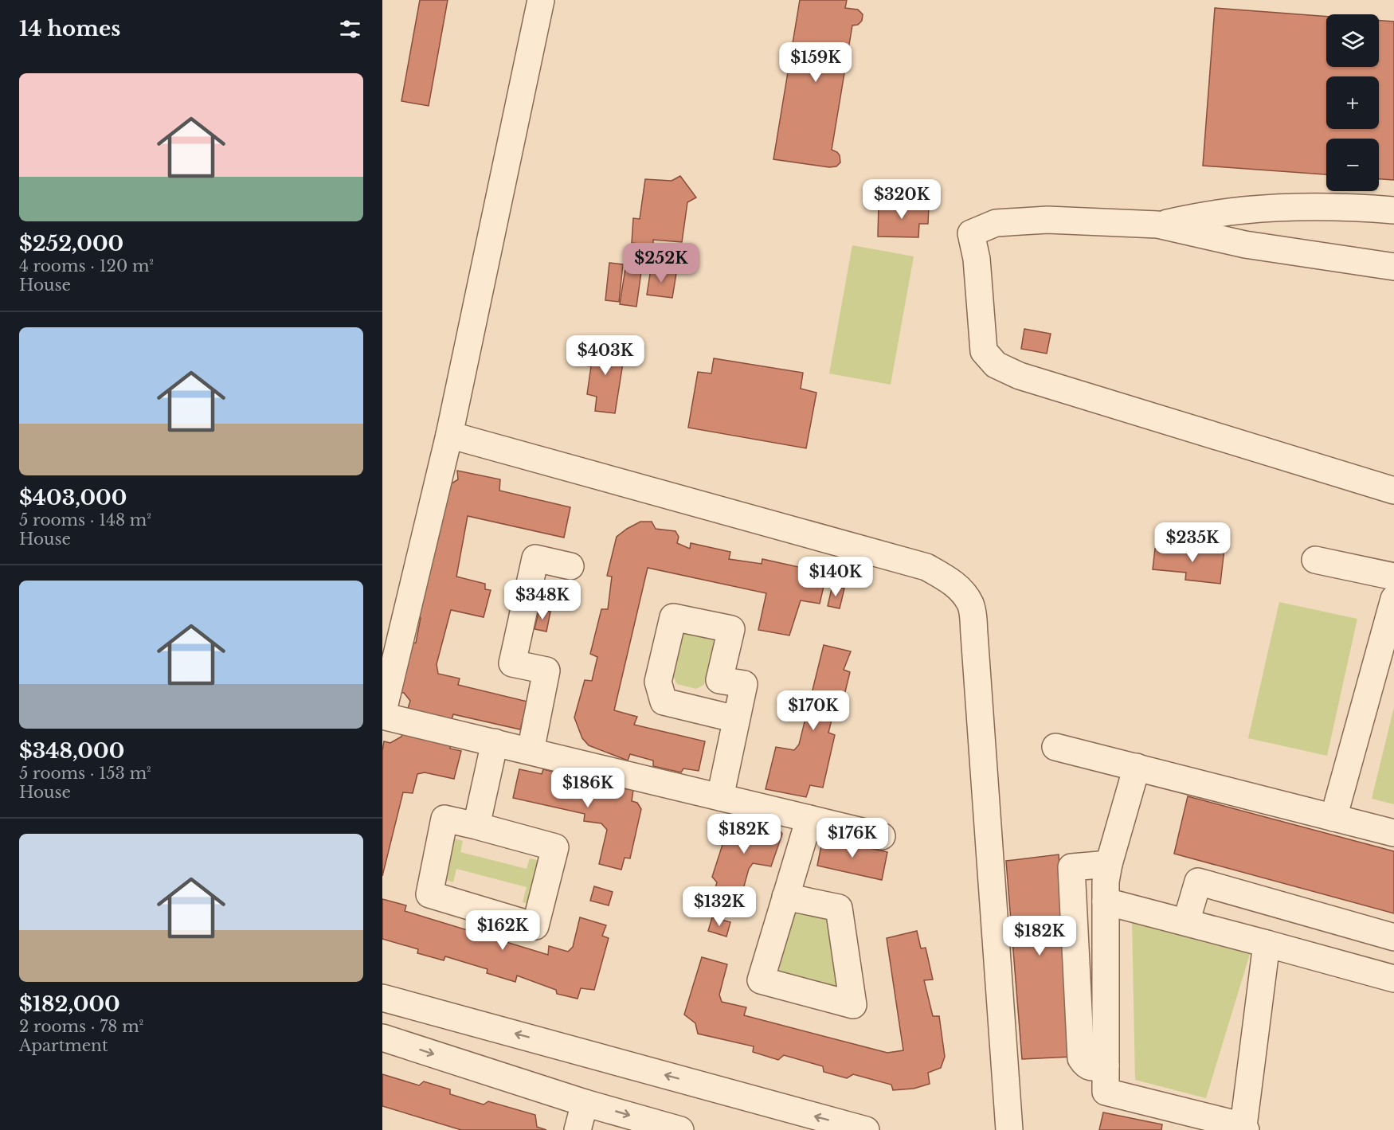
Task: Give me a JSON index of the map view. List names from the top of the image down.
{
  "page": {
    "heading": "14 homes",
    "map_buttons": ["+", "−"],
    "price": [
      "$159K",
      "$320K",
      "$252K",
      "$403K",
      "$235K",
      "$140K",
      "$348K",
      "$170K",
      "$186K",
      "$182K",
      "$176K",
      "$132K",
      "$162K",
      "$182K"
    ],
    "list": [
      {
        "name": "$252,000",
        "note": "4 rooms · 120 m² · House"
      },
      {
        "name": "$403,000",
        "note": "5 rooms · 148 m² · House"
      },
      {
        "name": "$348,000",
        "note": "5 rooms · 153 m² · House"
      },
      {
        "name": "$182,000",
        "note": "2 rooms · 78 m² · Apartment"
      }
    ]
  }
}
